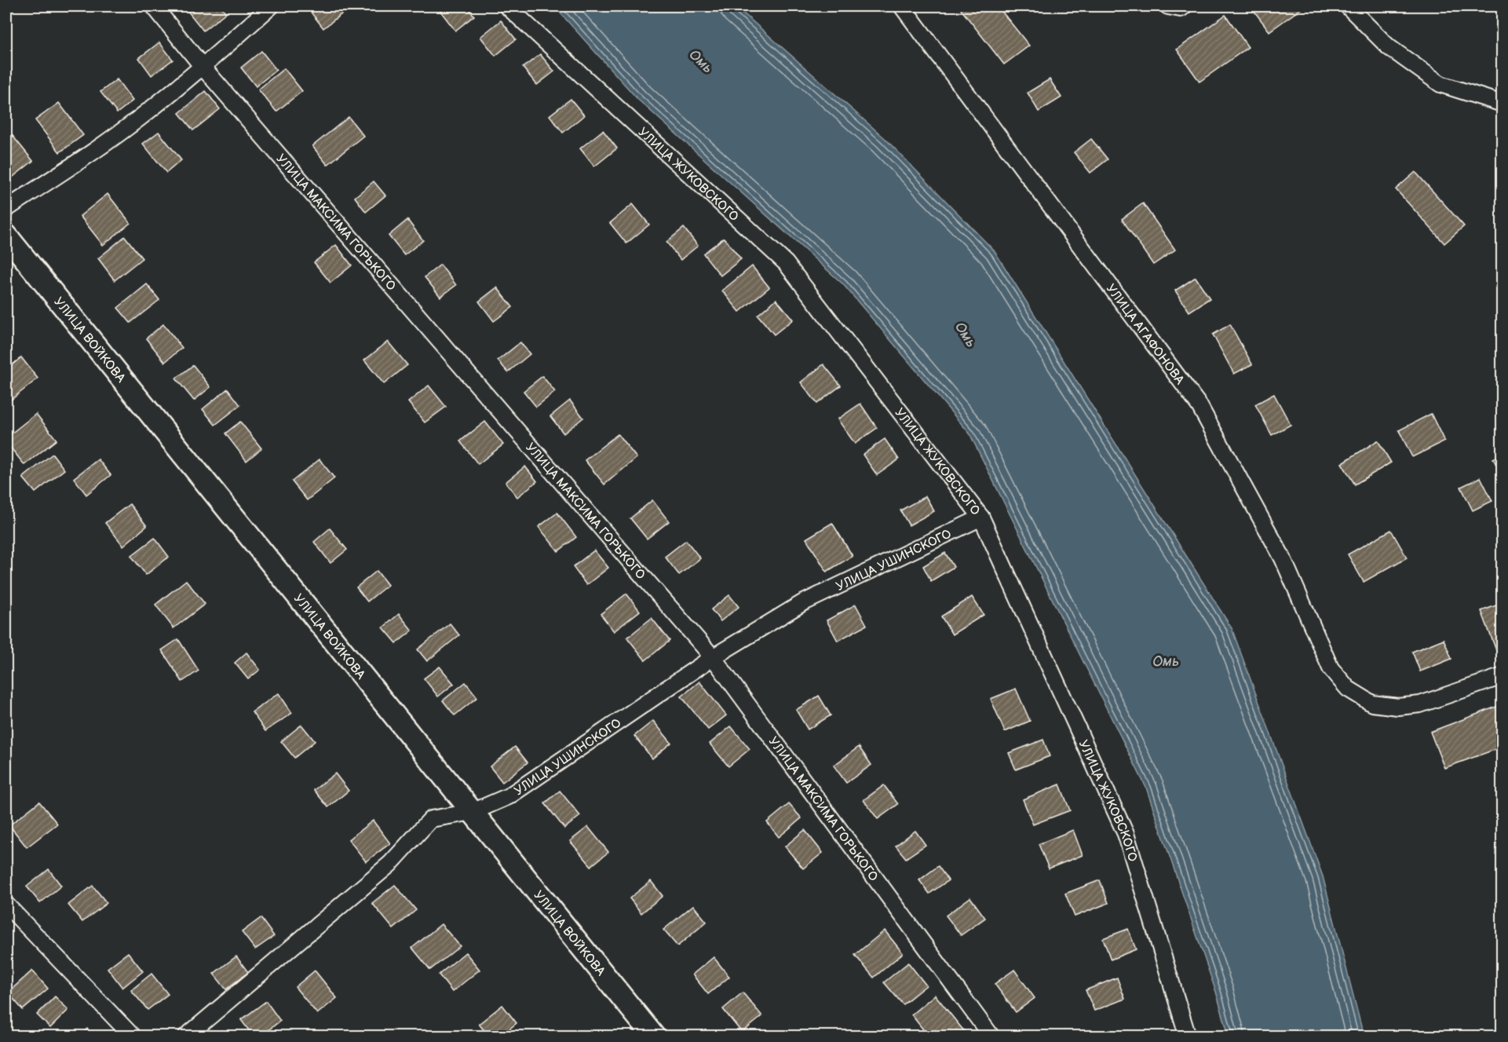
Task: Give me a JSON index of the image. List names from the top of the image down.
{
  "streets": {
    "main road": ["УЛИЦА ВОЙКОВА"],
    "street": [
      "УЛИЦА ЖУКОВСКОГО",
      "УЛИЦА МАКСИМА ГОРЬКОГО",
      "УЛИЦА АГАФОНОВА",
      "УЛИЦА УШИНСКОГО"
    ]
  },
  "crossings": [
    ["УЛИЦА ЖУКОВСКОГО", "УЛИЦА УШИНСКОГО"],
    ["УЛИЦА МАКСИМА ГОРЬКОГО", "УЛИЦА УШИНСКОГО"],
    ["УЛИЦА ВОЙКОВА", "УЛИЦА УШИНСКОГО"]
  ],
  "water": ["Омь"]
}
